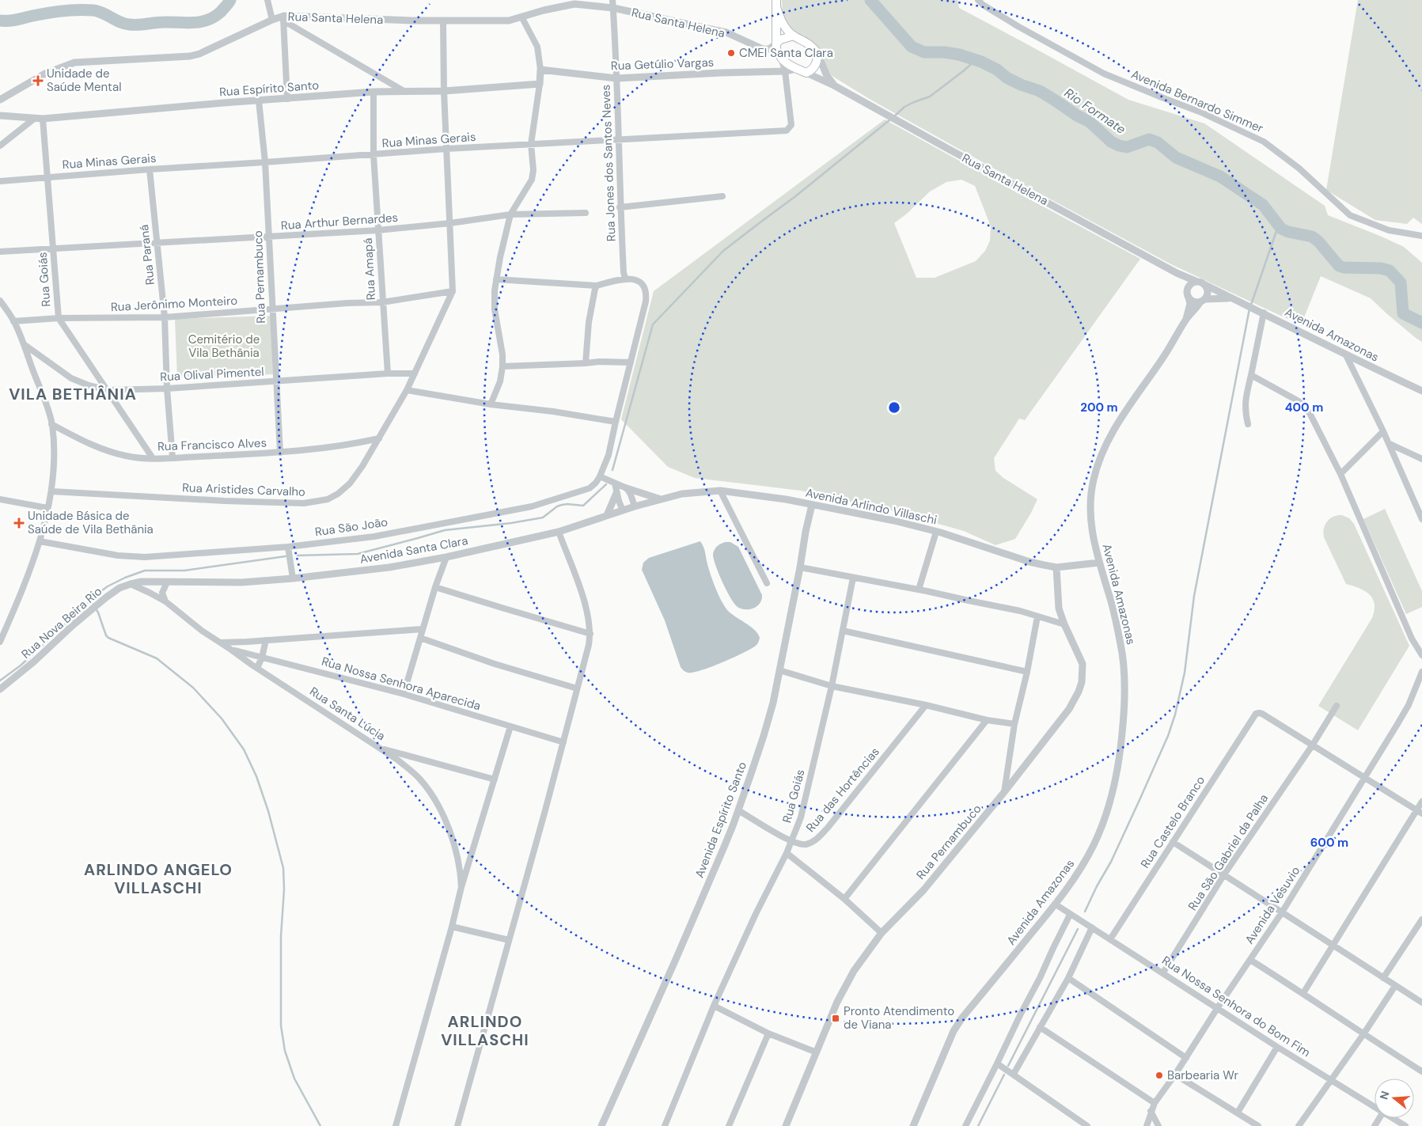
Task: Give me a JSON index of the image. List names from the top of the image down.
{
  "streets": {
    "main road": ["Rua Santa Helena"],
    "street": [
      "Rua Getúlio Vargas",
      "Rua Espírito Santo",
      "Avenida Bernardo Simmer",
      "Rua Minas Gerais",
      "Rua Jones dos Santos Neves",
      "Rua Arthur Bernardes",
      "Rua Paraná",
      "Rua Amapá",
      "Rua Pernambuco",
      "Rua Goiás",
      "Rua Jerônimo Monteiro",
      "Avenida Amazonas",
      "Rua Olival Pimentel",
      "Rua Francisco Alves",
      "Rua Aristides Carvalho",
      "Avenida Arlindo Villaschi",
      "Rua São João",
      "Avenida Santa Clara",
      "Rua Nova Beira Rio",
      "Rua Nossa Senhora Aparecida",
      "Rua Santa Lúcia",
      "Rua das Hortências",
      "Avenida Espírito Santo",
      "Rua Castelo Branco",
      "Rua São Gabriel da Palha",
      "Avenida Vesuvio",
      "Rua Nossa Senhora do Bom Fim"
    ]
  },
  "crossings": [
    ["Rua Santa Helena", "Rua Getúlio Vargas"],
    ["Rua Santa Helena", "Rua Minas Gerais"],
    ["Rua Santa Helena", "Rua Jones dos Santos Neves"],
    ["Rua Santa Helena", "Avenida Amazonas"],
    ["Rua Getúlio Vargas", "Rua Minas Gerais"],
    ["Rua Getúlio Vargas", "Rua Jones dos Santos Neves"],
    ["Rua Espírito Santo", "Rua Amapá"],
    ["Rua Espírito Santo", "Rua Pernambuco"],
    ["Rua Espírito Santo", "Rua Goiás"],
    ["Rua Minas Gerais", "Rua Jones dos Santos Neves"],
    ["Rua Minas Gerais", "Rua Paraná"],
    ["Rua Minas Gerais", "Rua Amapá"],
    ["Rua Minas Gerais", "Rua Pernambuco"],
    ["Rua Minas Gerais", "Rua Goiás"],
    ["Rua Jones dos Santos Neves", "Rua São João"],
    ["Rua Arthur Bernardes", "Rua Paraná"],
    ["Rua Arthur Bernardes", "Rua Amapá"],
    ["Rua Arthur Bernardes", "Rua Pernambuco"],
    ["Rua Arthur Bernardes", "Rua Goiás"],
    ["Rua Paraná", "Rua Jerônimo Monteiro"],
    ["Rua Paraná", "Rua Olival Pimentel"],
    ["Rua Paraná", "Rua Francisco Alves"],
    ["Rua Amapá", "Rua Jerônimo Monteiro"],
    ["Rua Amapá", "Rua Olival Pimentel"],
    ["Rua Pernambuco", "Rua Jerônimo Monteiro"],
    ["Rua Pernambuco", "Rua Olival Pimentel"],
    ["Rua Pernambuco", "Rua Francisco Alves"],
    ["Rua Pernambuco", "Avenida Arlindo Villaschi"],
    ["Rua Goiás", "Rua Jerônimo Monteiro"],
    ["Rua Goiás", "Rua Olival Pimentel"],
    ["Rua Goiás", "Rua Francisco Alves"],
    ["Rua Goiás", "Rua das Hortências"],
    ["Rua Jerônimo Monteiro", "Rua Aristides Carvalho"],
    ["Avenida Amazonas", "Avenida Arlindo Villaschi"],
    ["Avenida Amazonas", "Rua Nossa Senhora do Bom Fim"],
    ["Rua Olival Pimentel", "Rua Aristides Carvalho"],
    ["Rua Francisco Alves", "Rua Aristides Carvalho"],
    ["Avenida Arlindo Villaschi", "Avenida Santa Clara"],
    ["Avenida Arlindo Villaschi", "Avenida Espírito Santo"],
    ["Avenida Santa Clara", "Rua Nova Beira Rio"],
    ["Rua Nova Beira Rio", "Rua Santa Lúcia"],
    ["Rua Nossa Senhora Aparecida", "Rua Santa Lúcia"],
    ["Rua das Hortências", "Avenida Espírito Santo"],
    ["Rua Castelo Branco", "Rua São Gabriel da Palha"],
    ["Rua Castelo Branco", "Rua Nossa Senhora do Bom Fim"],
    ["Rua São Gabriel da Palha", "Rua Nossa Senhora do Bom Fim"],
    ["Avenida Vesuvio", "Rua Nossa Senhora do Bom Fim"]
  ],
  "districts": ["VILA BETHÂNIA", "ARLINDO ANGELO VILLASCHI", "ARLINDO VILLASCHI"],
  "water": ["Rio Formate"],
  "parks": ["Cemitério de Vila Bethânia"],
  "places": {
    "other": ["CMEI Santa Clara", "Barbearia Wr"],
    "health": ["Unidade de Saúde Mental", "Unidade Básica de Saúde de Vila Bethânia"],
    "transit": ["Pronto Atendimento de Viana"]
  },
  "north": "left",
  "rings": ["200 m", "400 m", "600 m"]
}
